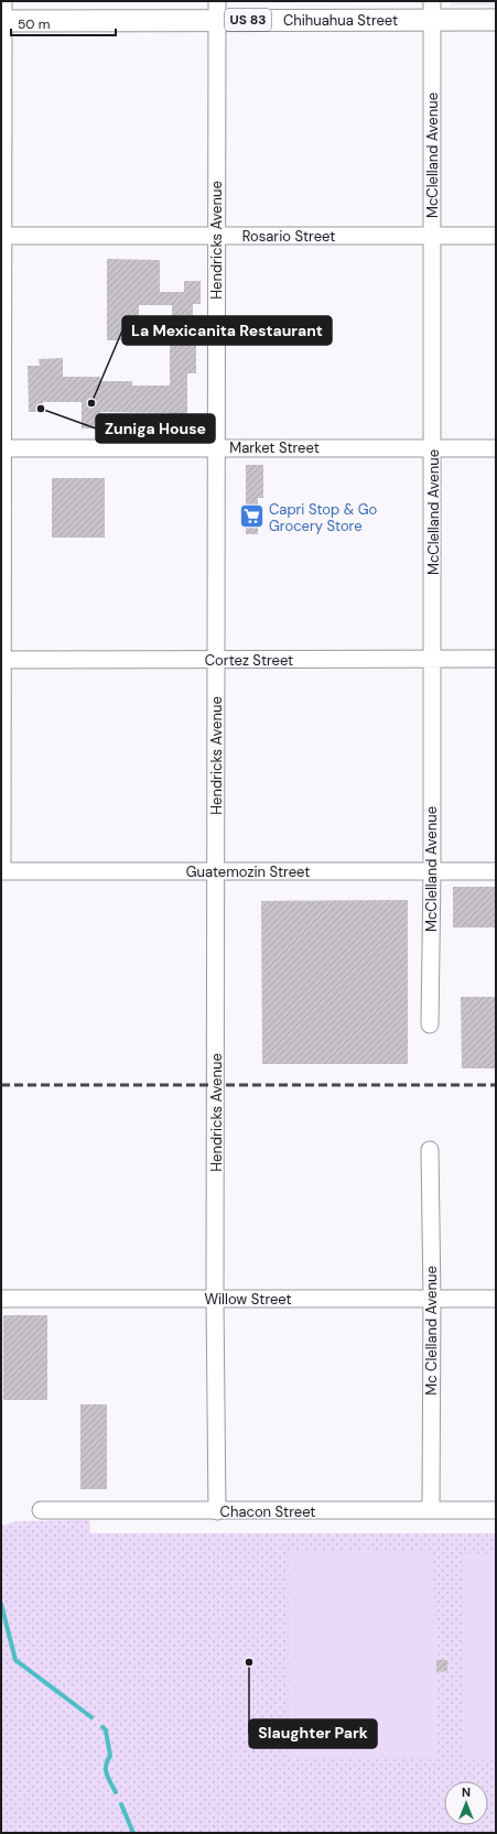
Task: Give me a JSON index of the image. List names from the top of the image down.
{
  "streets": {
    "main road": ["US 83", "Chihuahua Street"],
    "street": [
      "McClelland Avenue",
      "Rosario Street",
      "Hendricks Avenue",
      "Market Street",
      "Cortez Street",
      "Guatemozin Street",
      "Willow Street",
      "Mc Clelland Avenue",
      "Chacon Street"
    ]
  },
  "crossings": [
    ["Chihuahua Street", "McClelland Avenue"],
    ["Chihuahua Street", "Hendricks Avenue"],
    ["McClelland Avenue", "Rosario Street"],
    ["McClelland Avenue", "Market Street"],
    ["McClelland Avenue", "Cortez Street"],
    ["McClelland Avenue", "Guatemozin Street"],
    ["Rosario Street", "Hendricks Avenue"],
    ["Hendricks Avenue", "Market Street"],
    ["Hendricks Avenue", "Cortez Street"],
    ["Hendricks Avenue", "Guatemozin Street"],
    ["Hendricks Avenue", "Willow Street"],
    ["Hendricks Avenue", "Chacon Street"],
    ["Willow Street", "Mc Clelland Avenue"],
    ["Mc Clelland Avenue", "Chacon Street"]
  ],
  "places": {
    "other": ["La Mexicanita Restaurant", "Zuniga House", "Slaughter Park"],
    "supermarket": ["Capri Stop & Go Grocery Store"]
  },
  "scale_bar": "50 m",
  "north": "top"
}
